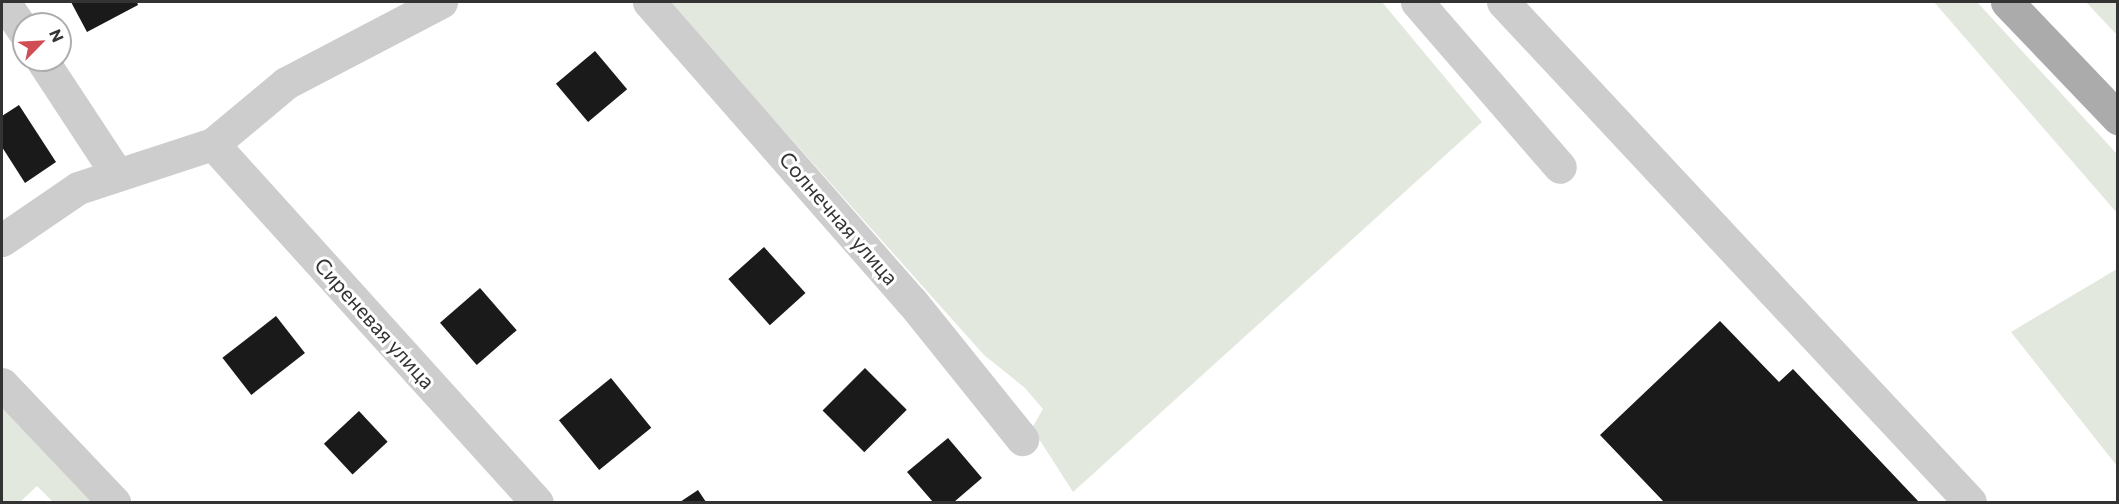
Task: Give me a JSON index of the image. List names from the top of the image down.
{
  "streets": {
    "street": ["Солнечная улица", "Сиреневая улица"]
  },
  "north": "top right"
}
